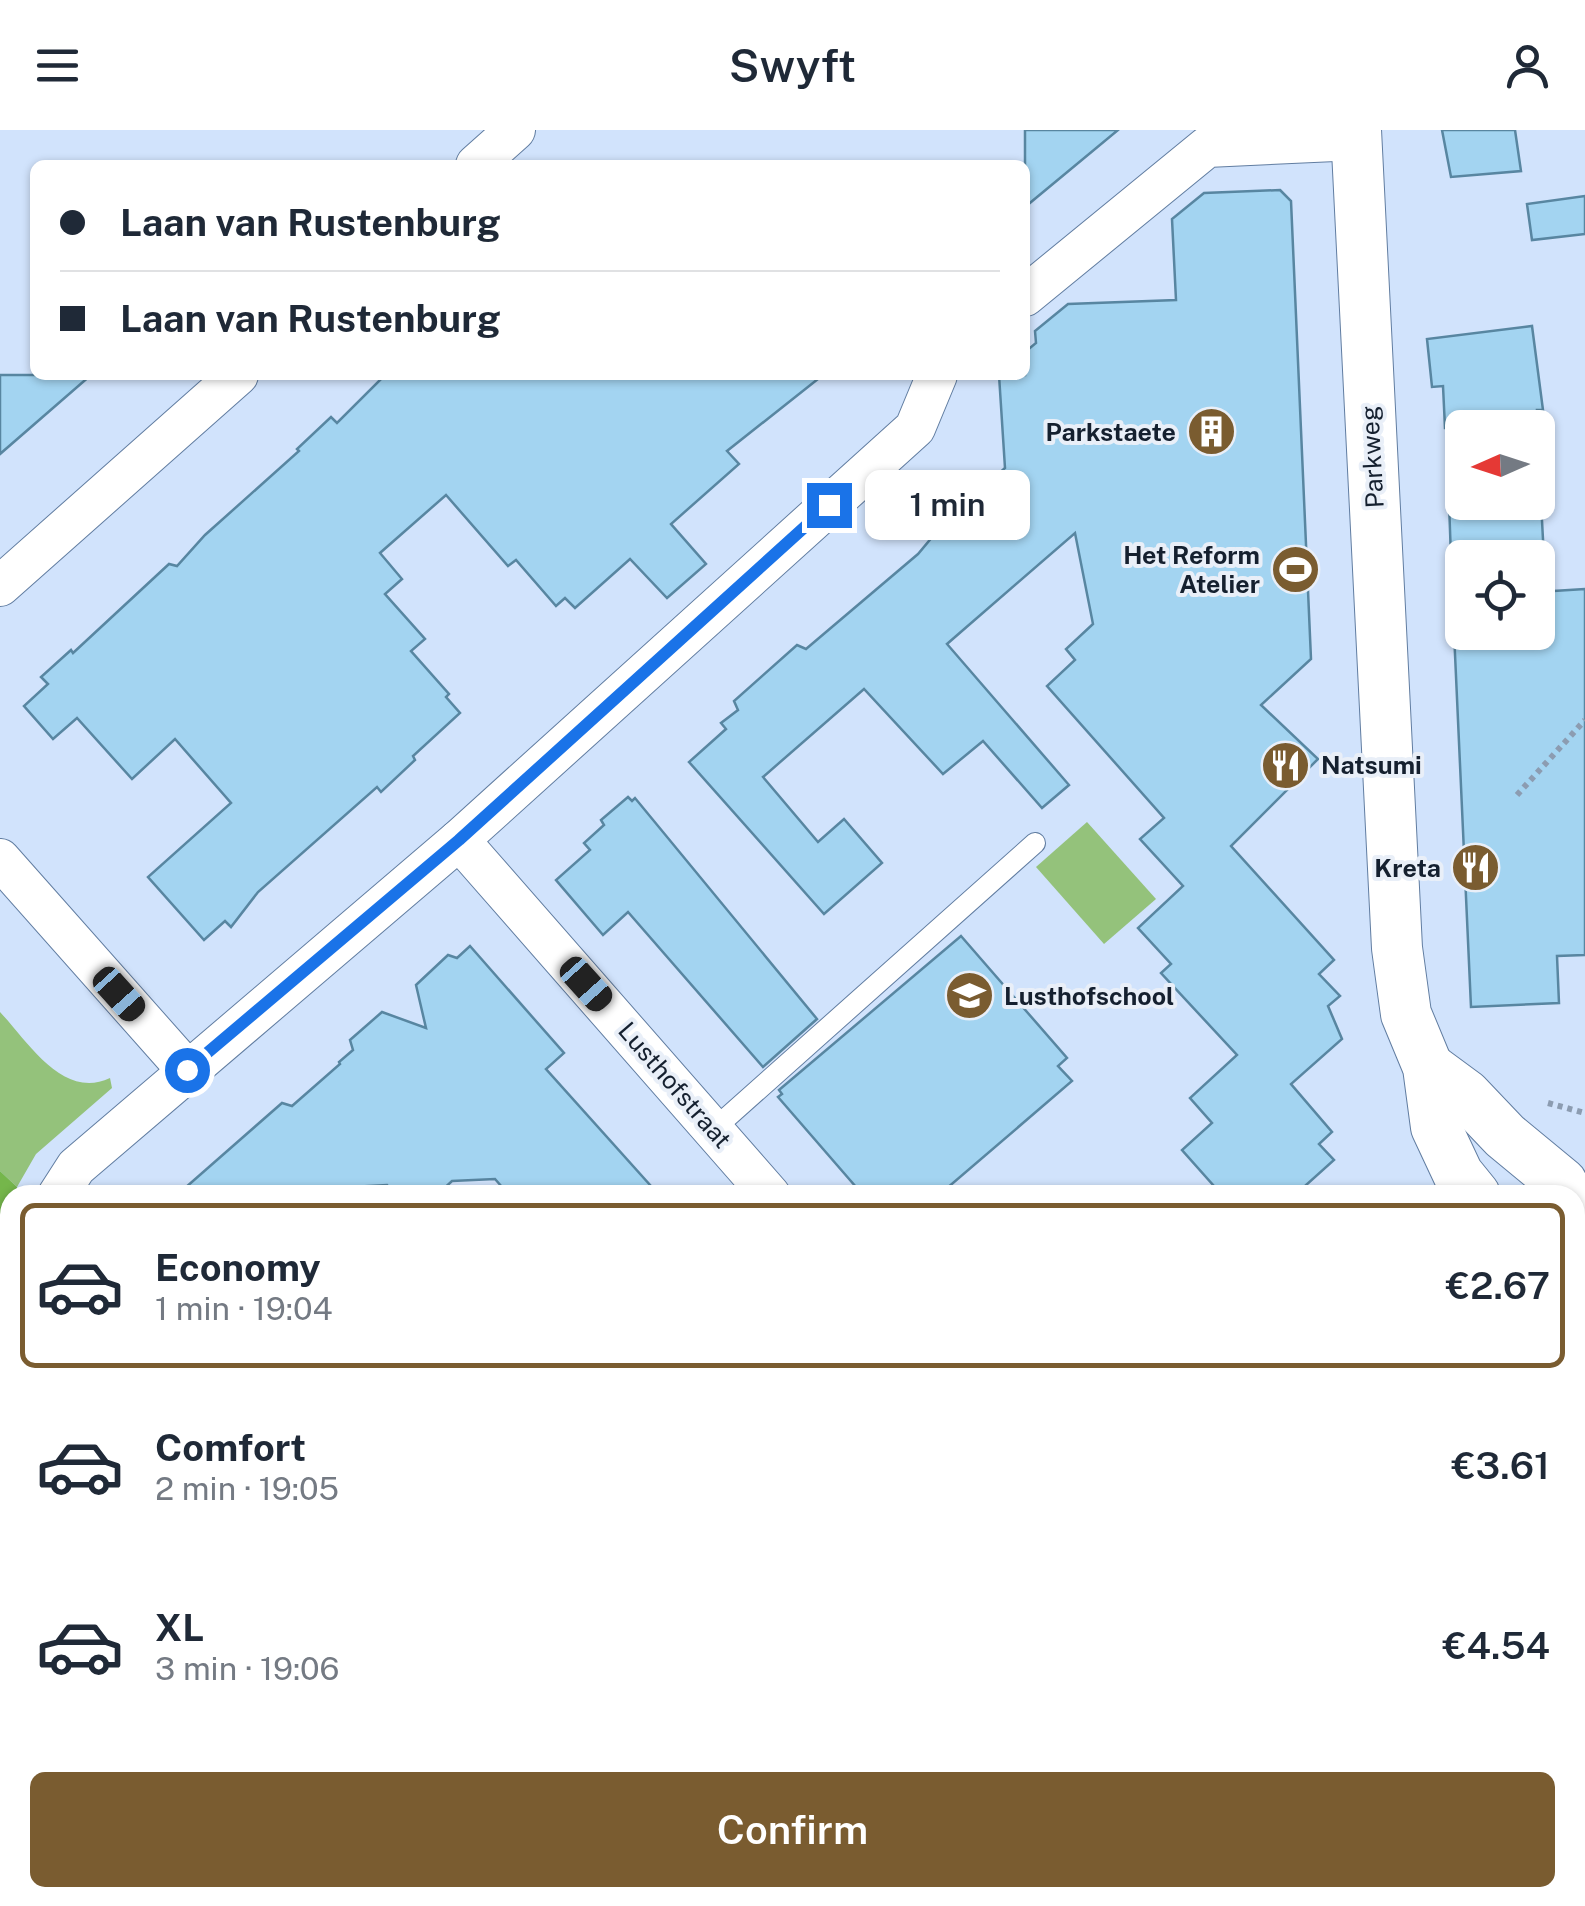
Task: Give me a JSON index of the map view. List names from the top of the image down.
{
  "streets": {
    "street": ["Parkweg", "Lusthofstraat"]
  },
  "places": {
    "building": ["Parkstaete"],
    "sports": ["Het Reform Atelier"],
    "restaurant": ["Natsumi", "Kreta"],
    "school or university": ["Lusthofschool"]
  },
  "north": "left",
  "page": {
    "header": "Swyft",
    "banner": ["Laan van Rustenburg", "Laan van Rustenburg"],
    "bubble": "1 min",
    "list": [
      {
        "name": "Economy",
        "note": "1 min · 19:04",
        "value": "€2.67"
      },
      {
        "name": "Comfort",
        "note": "2 min · 19:05",
        "value": "€3.61"
      },
      {
        "name": "XL",
        "note": "3 min · 19:06",
        "value": "€4.54"
      }
    ],
    "buttons": "Confirm"
  }
}
